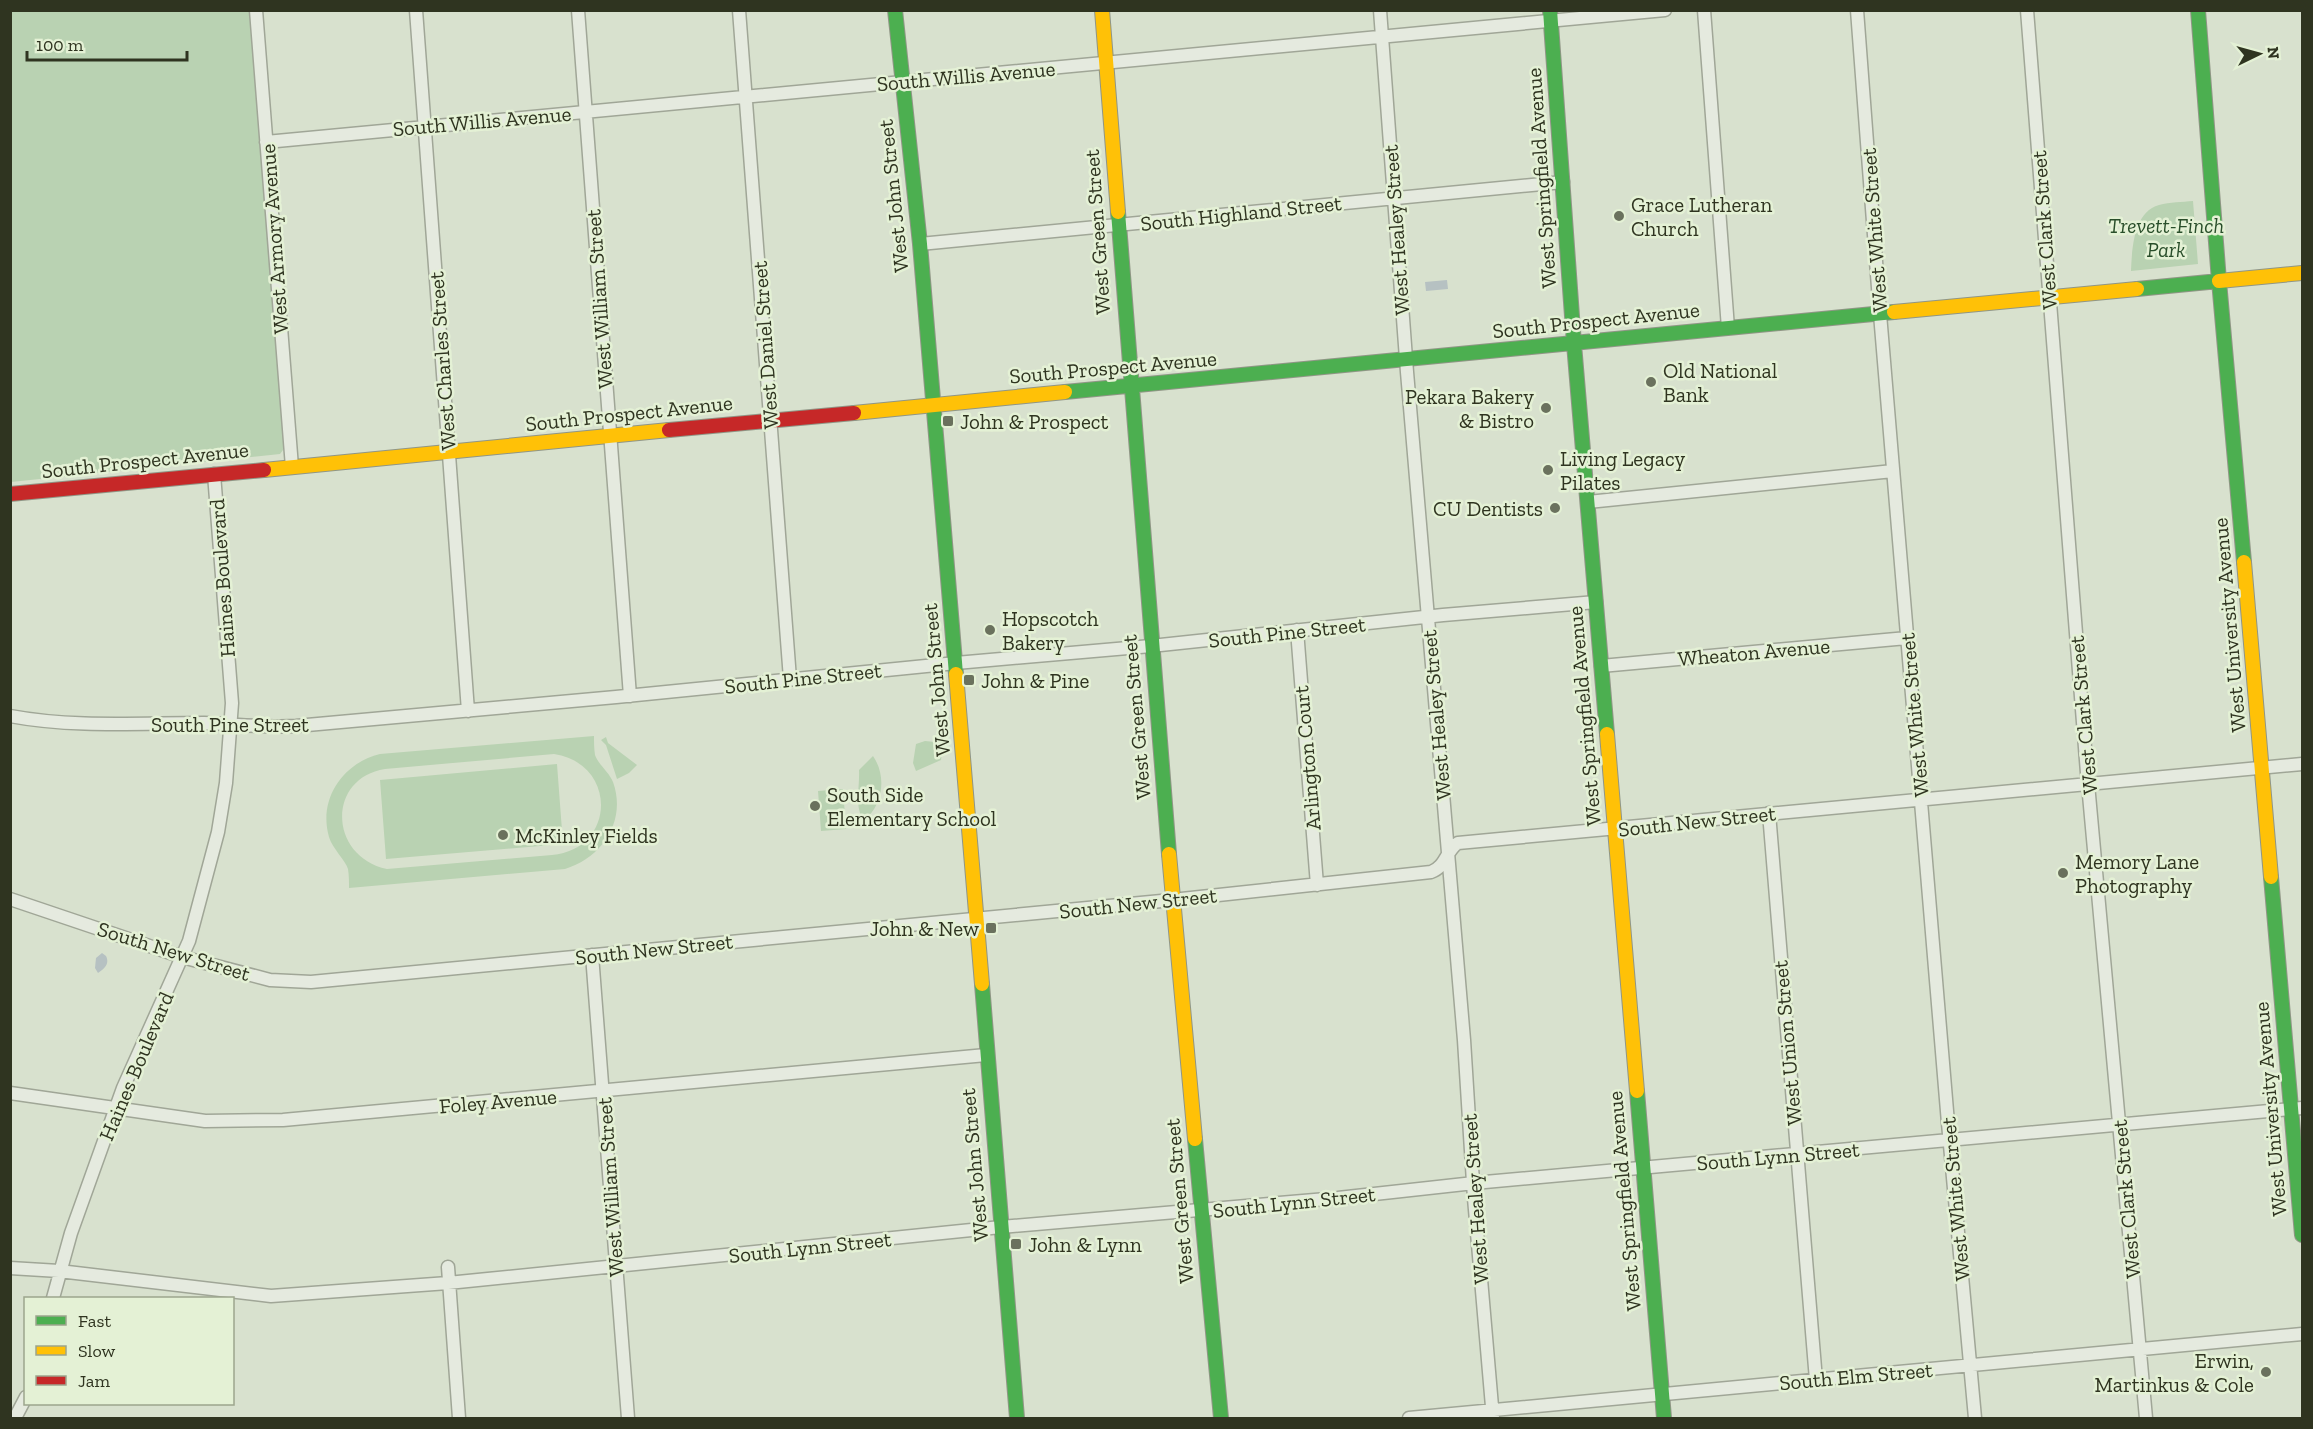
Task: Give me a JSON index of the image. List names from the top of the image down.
{
  "streets": {
    "main road": [
      "West Springfield Avenue",
      "West John Street",
      "West Green Street",
      "South Prospect Avenue",
      "West University Avenue"
    ],
    "street": [
      "South Willis Avenue",
      "South Highland Street",
      "West Healey Street",
      "West White Street",
      "West Clark Street",
      "West Armory Avenue",
      "West William Street",
      "West Daniel Street",
      "West Charles Street",
      "Haines Boulevard",
      "South Pine Street",
      "Wheaton Avenue",
      "Arlington Court",
      "South New Street",
      "West Union Street",
      "Foley Avenue",
      "South Lynn Street",
      "South Elm Street"
    ]
  },
  "crossings": [
    ["South Willis Avenue", "West Springfield Avenue"],
    ["South Willis Avenue", "West John Street"],
    ["South Willis Avenue", "West Healey Street"],
    ["South Willis Avenue", "West Green Street"],
    ["South Willis Avenue", "West Armory Avenue"],
    ["South Willis Avenue", "West William Street"],
    ["South Willis Avenue", "West Daniel Street"],
    ["South Willis Avenue", "West Charles Street"],
    ["West Springfield Avenue", "South Highland Street"],
    ["West Springfield Avenue", "South Prospect Avenue"],
    ["West Springfield Avenue", "South Pine Street"],
    ["West Springfield Avenue", "Wheaton Avenue"],
    ["West Springfield Avenue", "South New Street"],
    ["West Springfield Avenue", "South Lynn Street"],
    ["West Springfield Avenue", "South Elm Street"],
    ["West John Street", "South Highland Street"],
    ["West John Street", "South Prospect Avenue"],
    ["West John Street", "South Pine Street"],
    ["West John Street", "South New Street"],
    ["West John Street", "Foley Avenue"],
    ["West John Street", "South Lynn Street"],
    ["South Highland Street", "West Healey Street"],
    ["South Highland Street", "West Green Street"],
    ["West Healey Street", "South Prospect Avenue"],
    ["West Healey Street", "South Pine Street"],
    ["West Healey Street", "South New Street"],
    ["West Healey Street", "South Lynn Street"],
    ["West Healey Street", "South Elm Street"],
    ["West White Street", "South Prospect Avenue"],
    ["West White Street", "Wheaton Avenue"],
    ["West White Street", "South New Street"],
    ["West White Street", "South Lynn Street"],
    ["West White Street", "South Elm Street"],
    ["West Clark Street", "South Prospect Avenue"],
    ["West Clark Street", "South New Street"],
    ["West Clark Street", "South Lynn Street"],
    ["West Clark Street", "South Elm Street"],
    ["West Green Street", "South Prospect Avenue"],
    ["West Green Street", "South Pine Street"],
    ["West Green Street", "South New Street"],
    ["West Green Street", "South Lynn Street"],
    ["West Armory Avenue", "South Prospect Avenue"],
    ["West William Street", "South Prospect Avenue"],
    ["West William Street", "South Pine Street"],
    ["West William Street", "South New Street"],
    ["West William Street", "Foley Avenue"],
    ["West William Street", "South Lynn Street"],
    ["South Prospect Avenue", "West Daniel Street"],
    ["South Prospect Avenue", "West Charles Street"],
    ["South Prospect Avenue", "Haines Boulevard"],
    ["South Prospect Avenue", "West University Avenue"],
    ["West Daniel Street", "South Pine Street"],
    ["West Charles Street", "South Pine Street"],
    ["Haines Boulevard", "South Pine Street"],
    ["Haines Boulevard", "South New Street"],
    ["Haines Boulevard", "Foley Avenue"],
    ["Haines Boulevard", "South Lynn Street"],
    ["West University Avenue", "South New Street"],
    ["West University Avenue", "South Lynn Street"],
    ["South Pine Street", "Arlington Court"],
    ["Arlington Court", "South New Street"],
    ["South New Street", "West Union Street"],
    ["West Union Street", "South Lynn Street"],
    ["West Union Street", "South Elm Street"]
  ],
  "parks": ["Trevett-Finch Park"],
  "places": {
    "other": [
      "Grace Lutheran Church",
      "Old National Bank",
      "Pekara Bakery & Bistro",
      "Living Legacy Pilates",
      "CU Dentists",
      "Hopscotch Bakery",
      "South Side Elementary School",
      "McKinley Fields",
      "Memory Lane Photography",
      "Erwin, Martinkus & Cole"
    ],
    "transit": [
      "John & Prospect",
      "John & Pine",
      "John & New",
      "John & Lynn"
    ]
  },
  "legend": ["Fast", "Slow", "Jam"],
  "scale_bar": "100 m",
  "north": "right"
}
